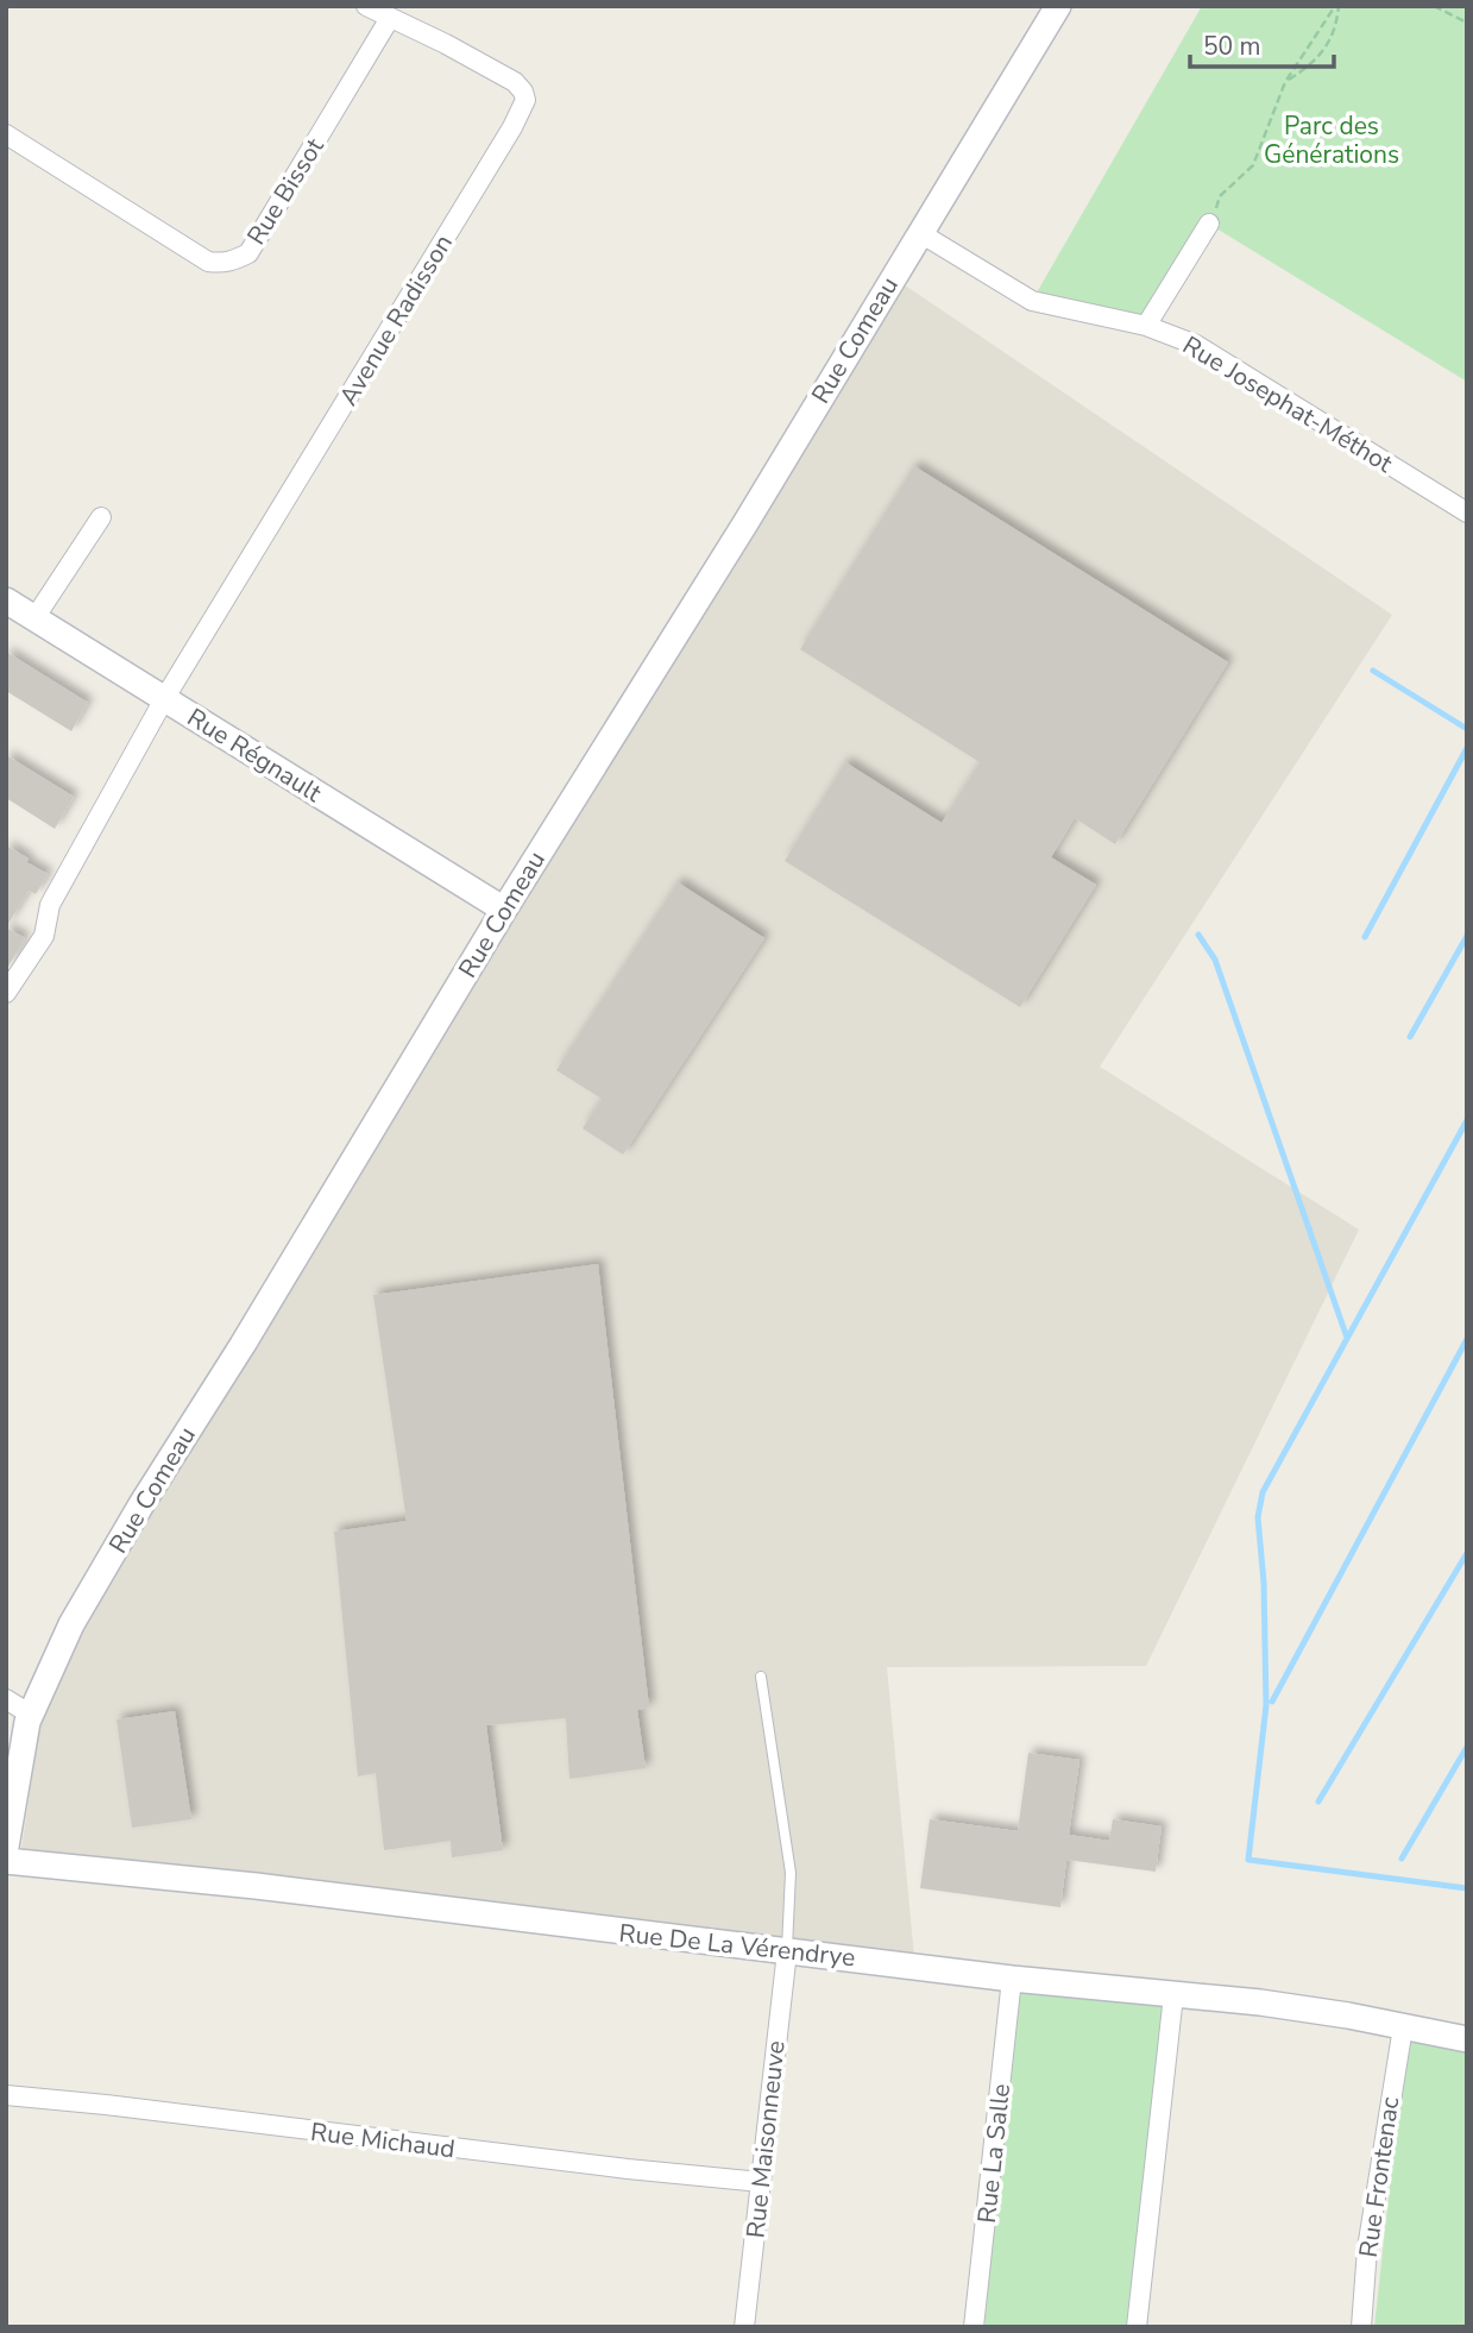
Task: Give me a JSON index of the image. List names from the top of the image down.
{
  "streets": {
    "street": [
      "Rue Bissot",
      "Avenue Radisson",
      "Rue Comeau",
      "Rue Josephat-Méthot",
      "Rue Régnault",
      "Rue De La Vérendrye",
      "Rue Maisonneuve",
      "Rue Michaud",
      "Rue La Salle",
      "Rue Frontenac"
    ]
  },
  "crossings": [
    ["Rue Bissot", "Avenue Radisson"],
    ["Avenue Radisson", "Rue Régnault"],
    ["Rue Comeau", "Rue Josephat-Méthot"],
    ["Rue Comeau", "Rue Régnault"],
    ["Rue De La Vérendrye", "Rue Maisonneuve"],
    ["Rue De La Vérendrye", "Rue La Salle"],
    ["Rue De La Vérendrye", "Rue Frontenac"],
    ["Rue Maisonneuve", "Rue Michaud"]
  ],
  "parks": ["Parc des Générations"],
  "scale_bar": "50 m"
}
